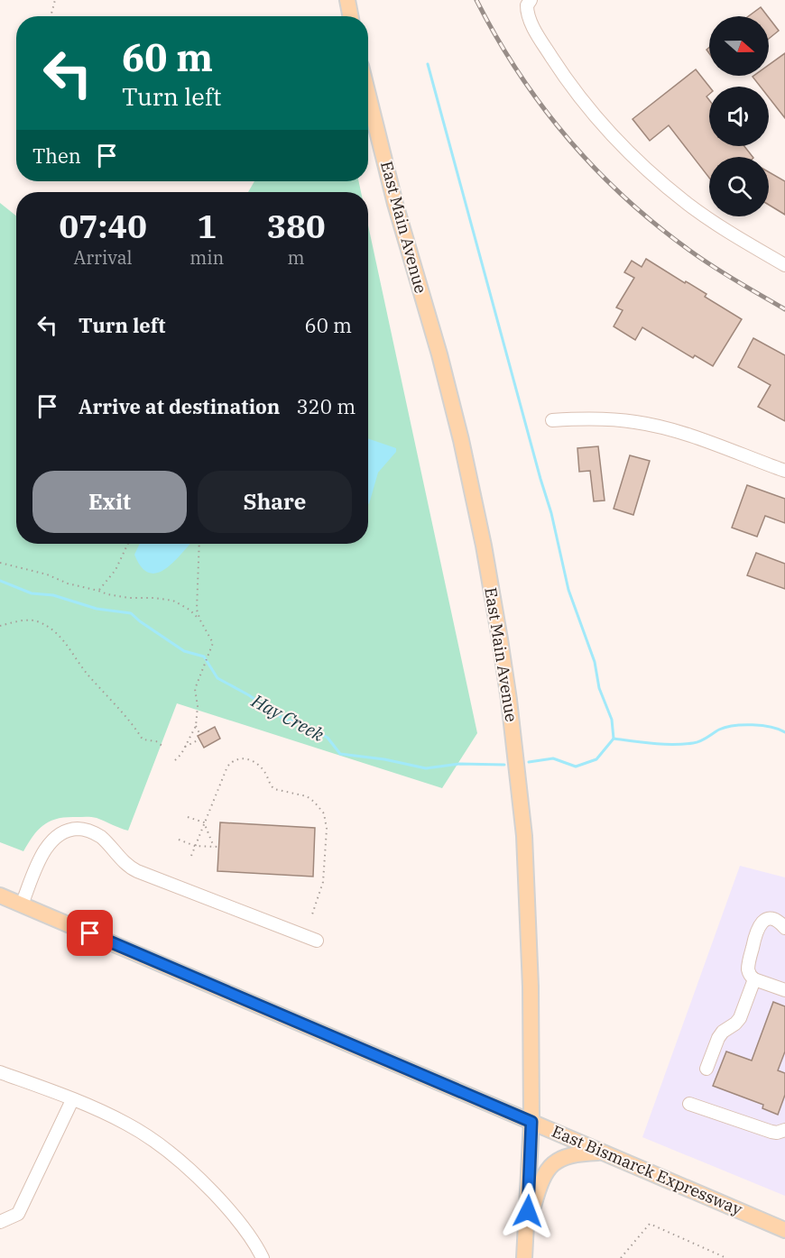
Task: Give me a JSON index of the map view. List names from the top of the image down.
{
  "streets": {
    "main road": ["East Main Avenue", "East Bismarck Expressway"]
  },
  "crossings": [
    ["East Main Avenue", "East Bismarck Expressway"]
  ],
  "water": ["Hay Creek"],
  "north": "right",
  "page": {
    "turn": ["60 m", "Turn left"],
    "then": "Then",
    "eta": [
      "07:40",
      "Arrival",
      "1",
      "min",
      "380",
      "m"
    ],
    "list": [
      {
        "name": "Turn left",
        "value": "60 m"
      },
      {
        "name": "Arrive at destination",
        "value": "320 m"
      }
    ],
    "buttons": ["Exit", "Share"]
  }
}
